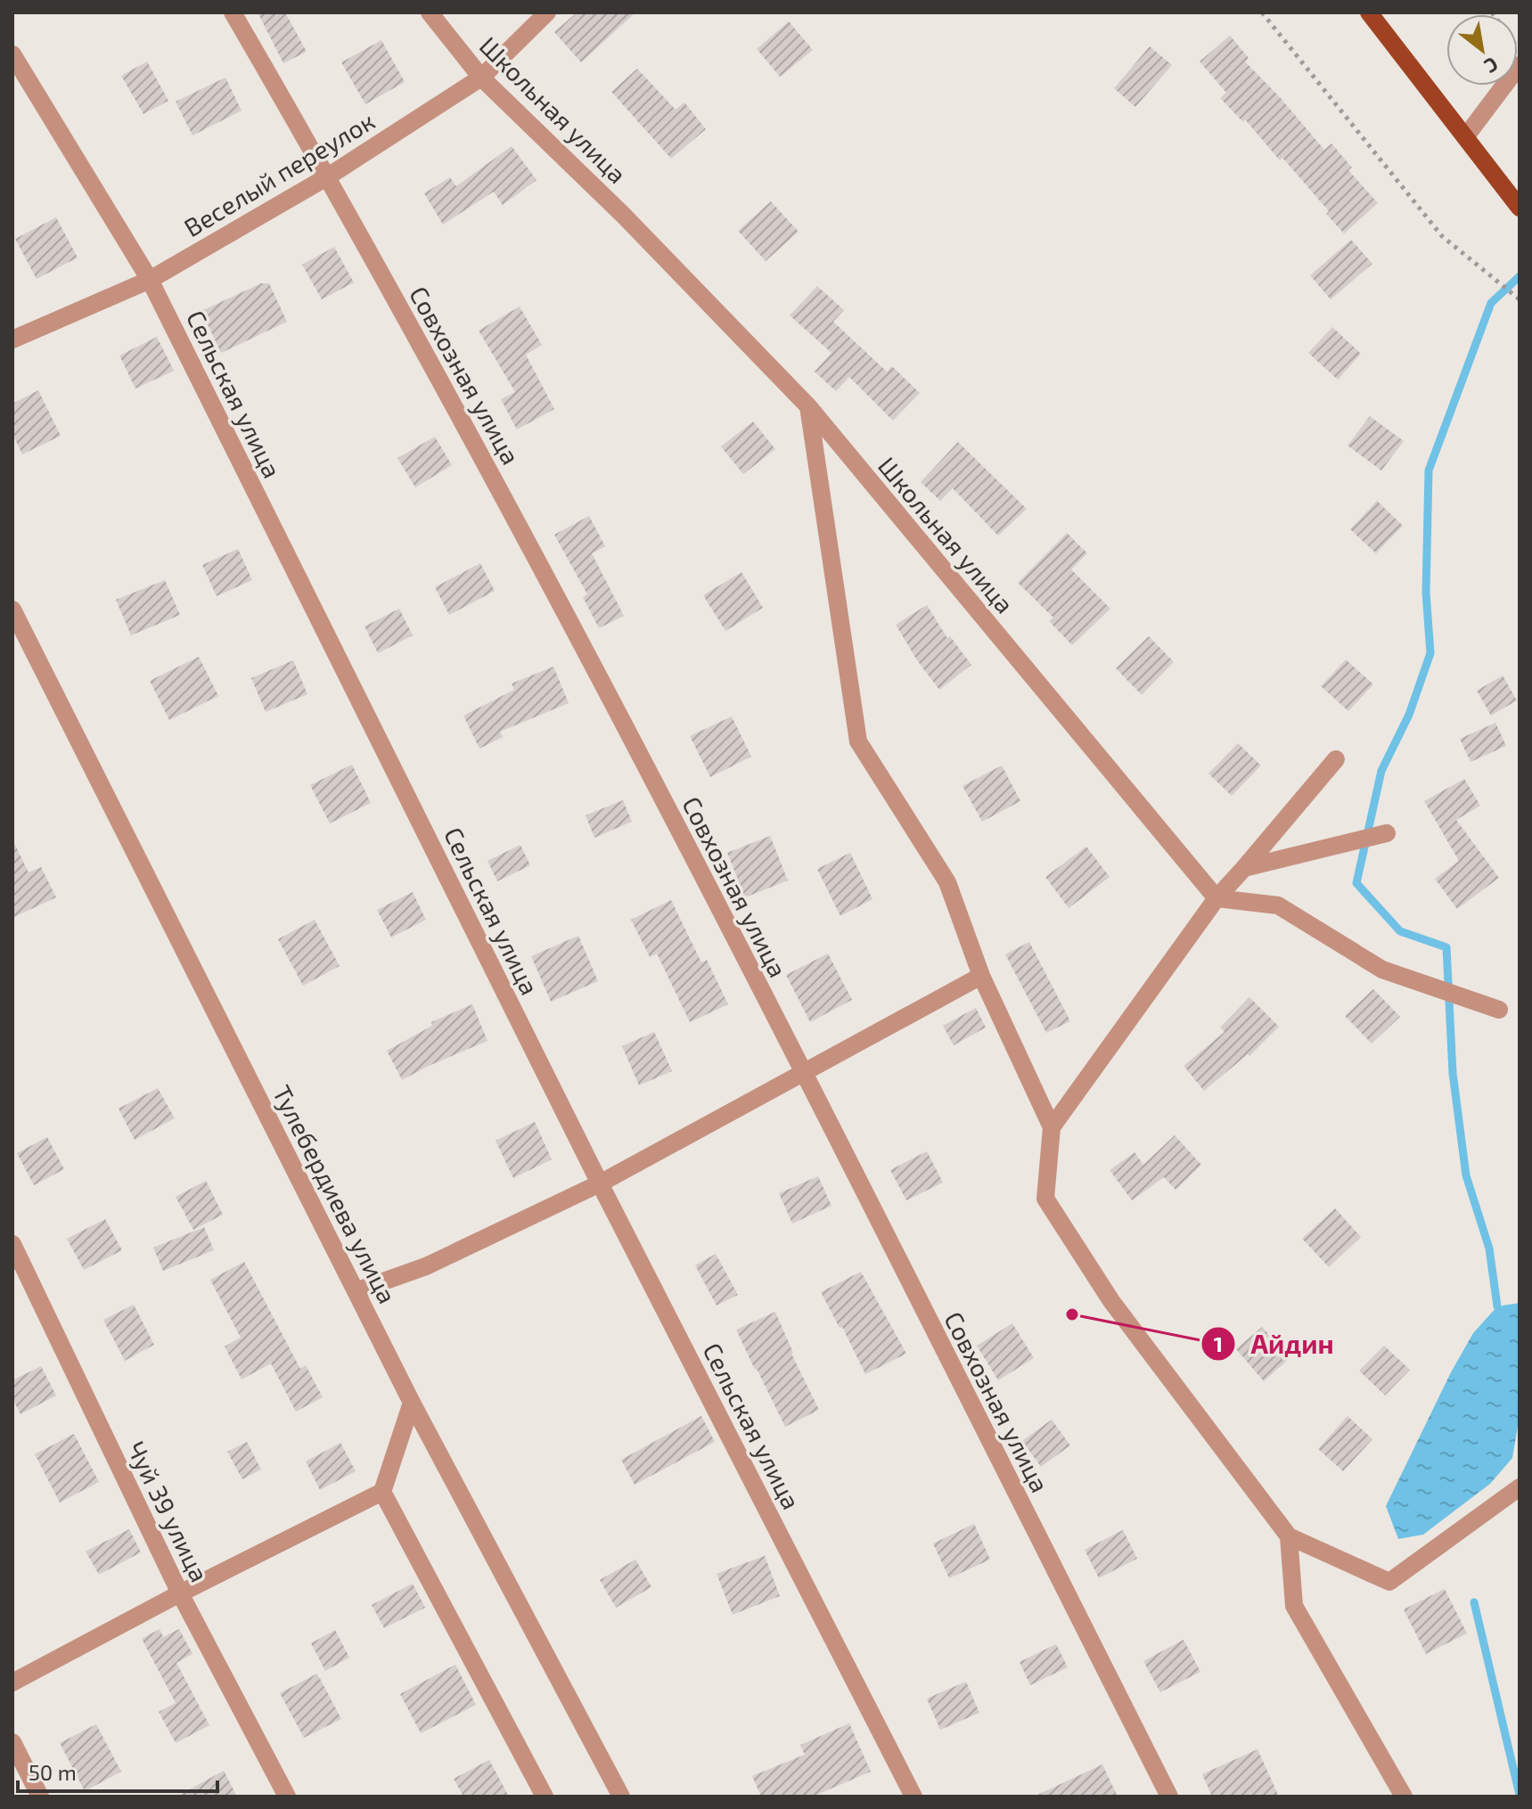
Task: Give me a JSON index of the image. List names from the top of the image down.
{
  "streets": {
    "street": [
      "Школьная улица",
      "Веселый переулок",
      "Совхозная улица",
      "Сельская улица",
      "Тулебердиева улица",
      "Чуй 39 улица"
    ]
  },
  "crossings": [
    ["Школьная улица", "Веселый переулок"],
    ["Веселый переулок", "Совхозная улица"],
    ["Веселый переулок", "Сельская улица"]
  ],
  "places": ["Айдин"],
  "scale_bar": "50 m",
  "north": "bottom right"
}
